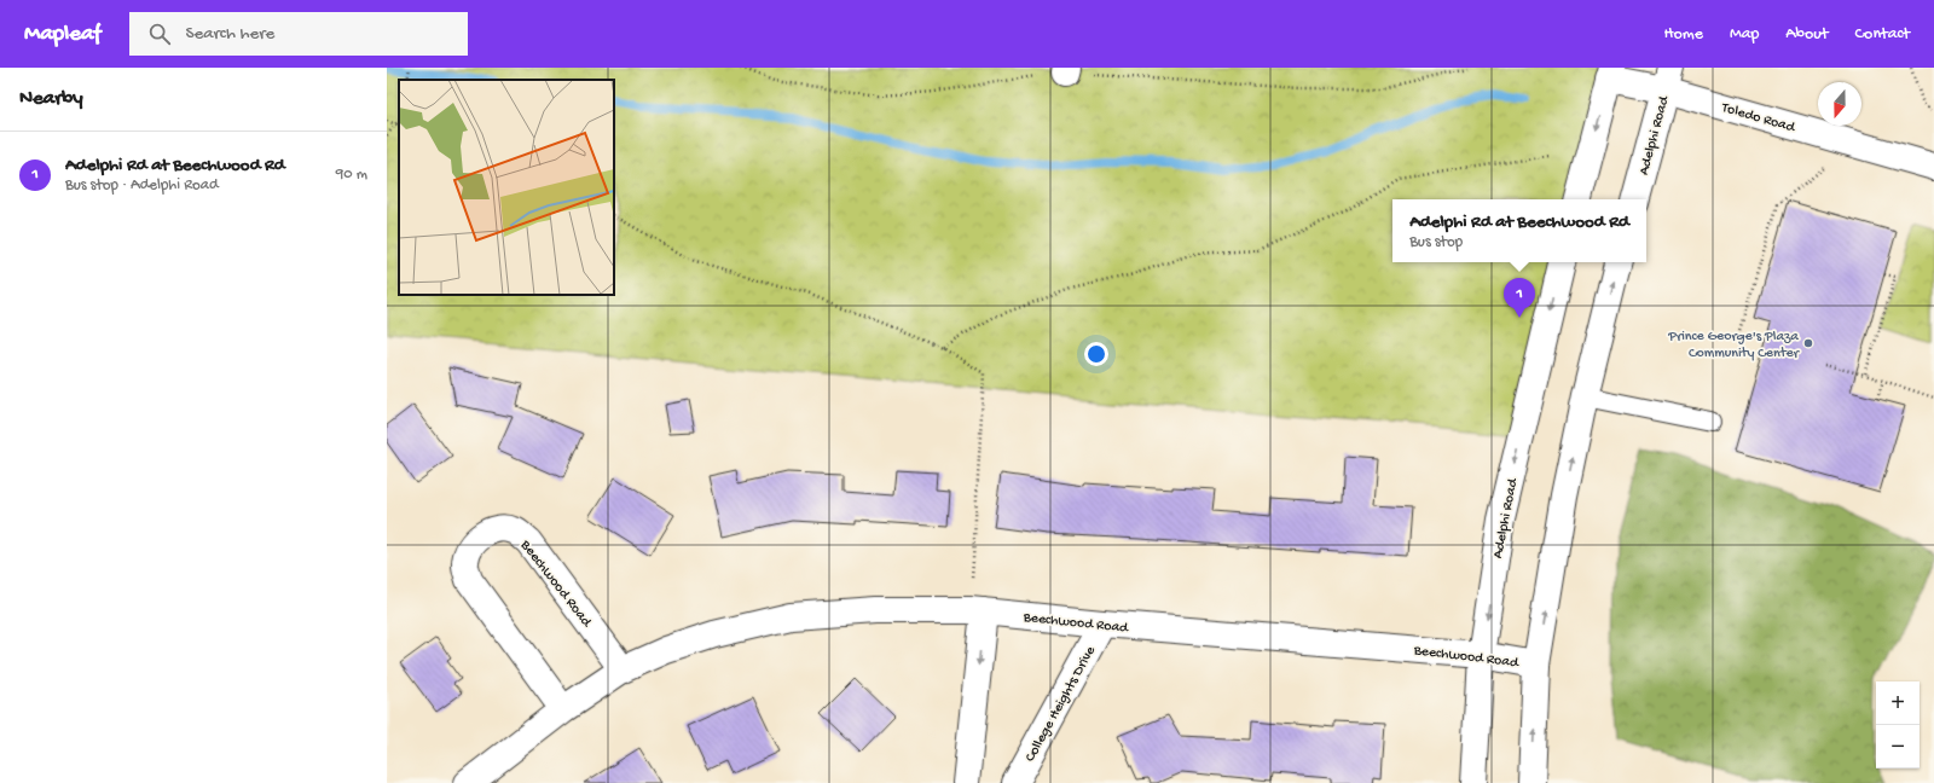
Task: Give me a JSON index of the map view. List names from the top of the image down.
{
  "streets": {
    "street": [
      "Toledo Road",
      "Adelphi Road",
      "Beechwood Road",
      "College Heights Drive"
    ]
  },
  "crossings": [
    ["Toledo Road", "Adelphi Road"],
    ["Adelphi Road", "Beechwood Road"],
    ["Beechwood Road", "College Heights Drive"]
  ],
  "places": ["Prince George's Plaza Community Center"],
  "north": "bottom",
  "page": {
    "header": "Mapleaf",
    "search": "Search here",
    "nav": [
      "Home",
      "Map",
      "About",
      "Contact"
    ],
    "heading": "Nearby",
    "list": [
      {
        "mark": "1",
        "name": "Adelphi Rd at Beechwood Rd",
        "note": "Bus stop · Adelphi Road",
        "value": "90 m"
      }
    ],
    "popup": ["Adelphi Rd at Beechwood Rd", "Bus stop"],
    "pins": "1",
    "map_buttons": ["+", "−"]
  }
}
